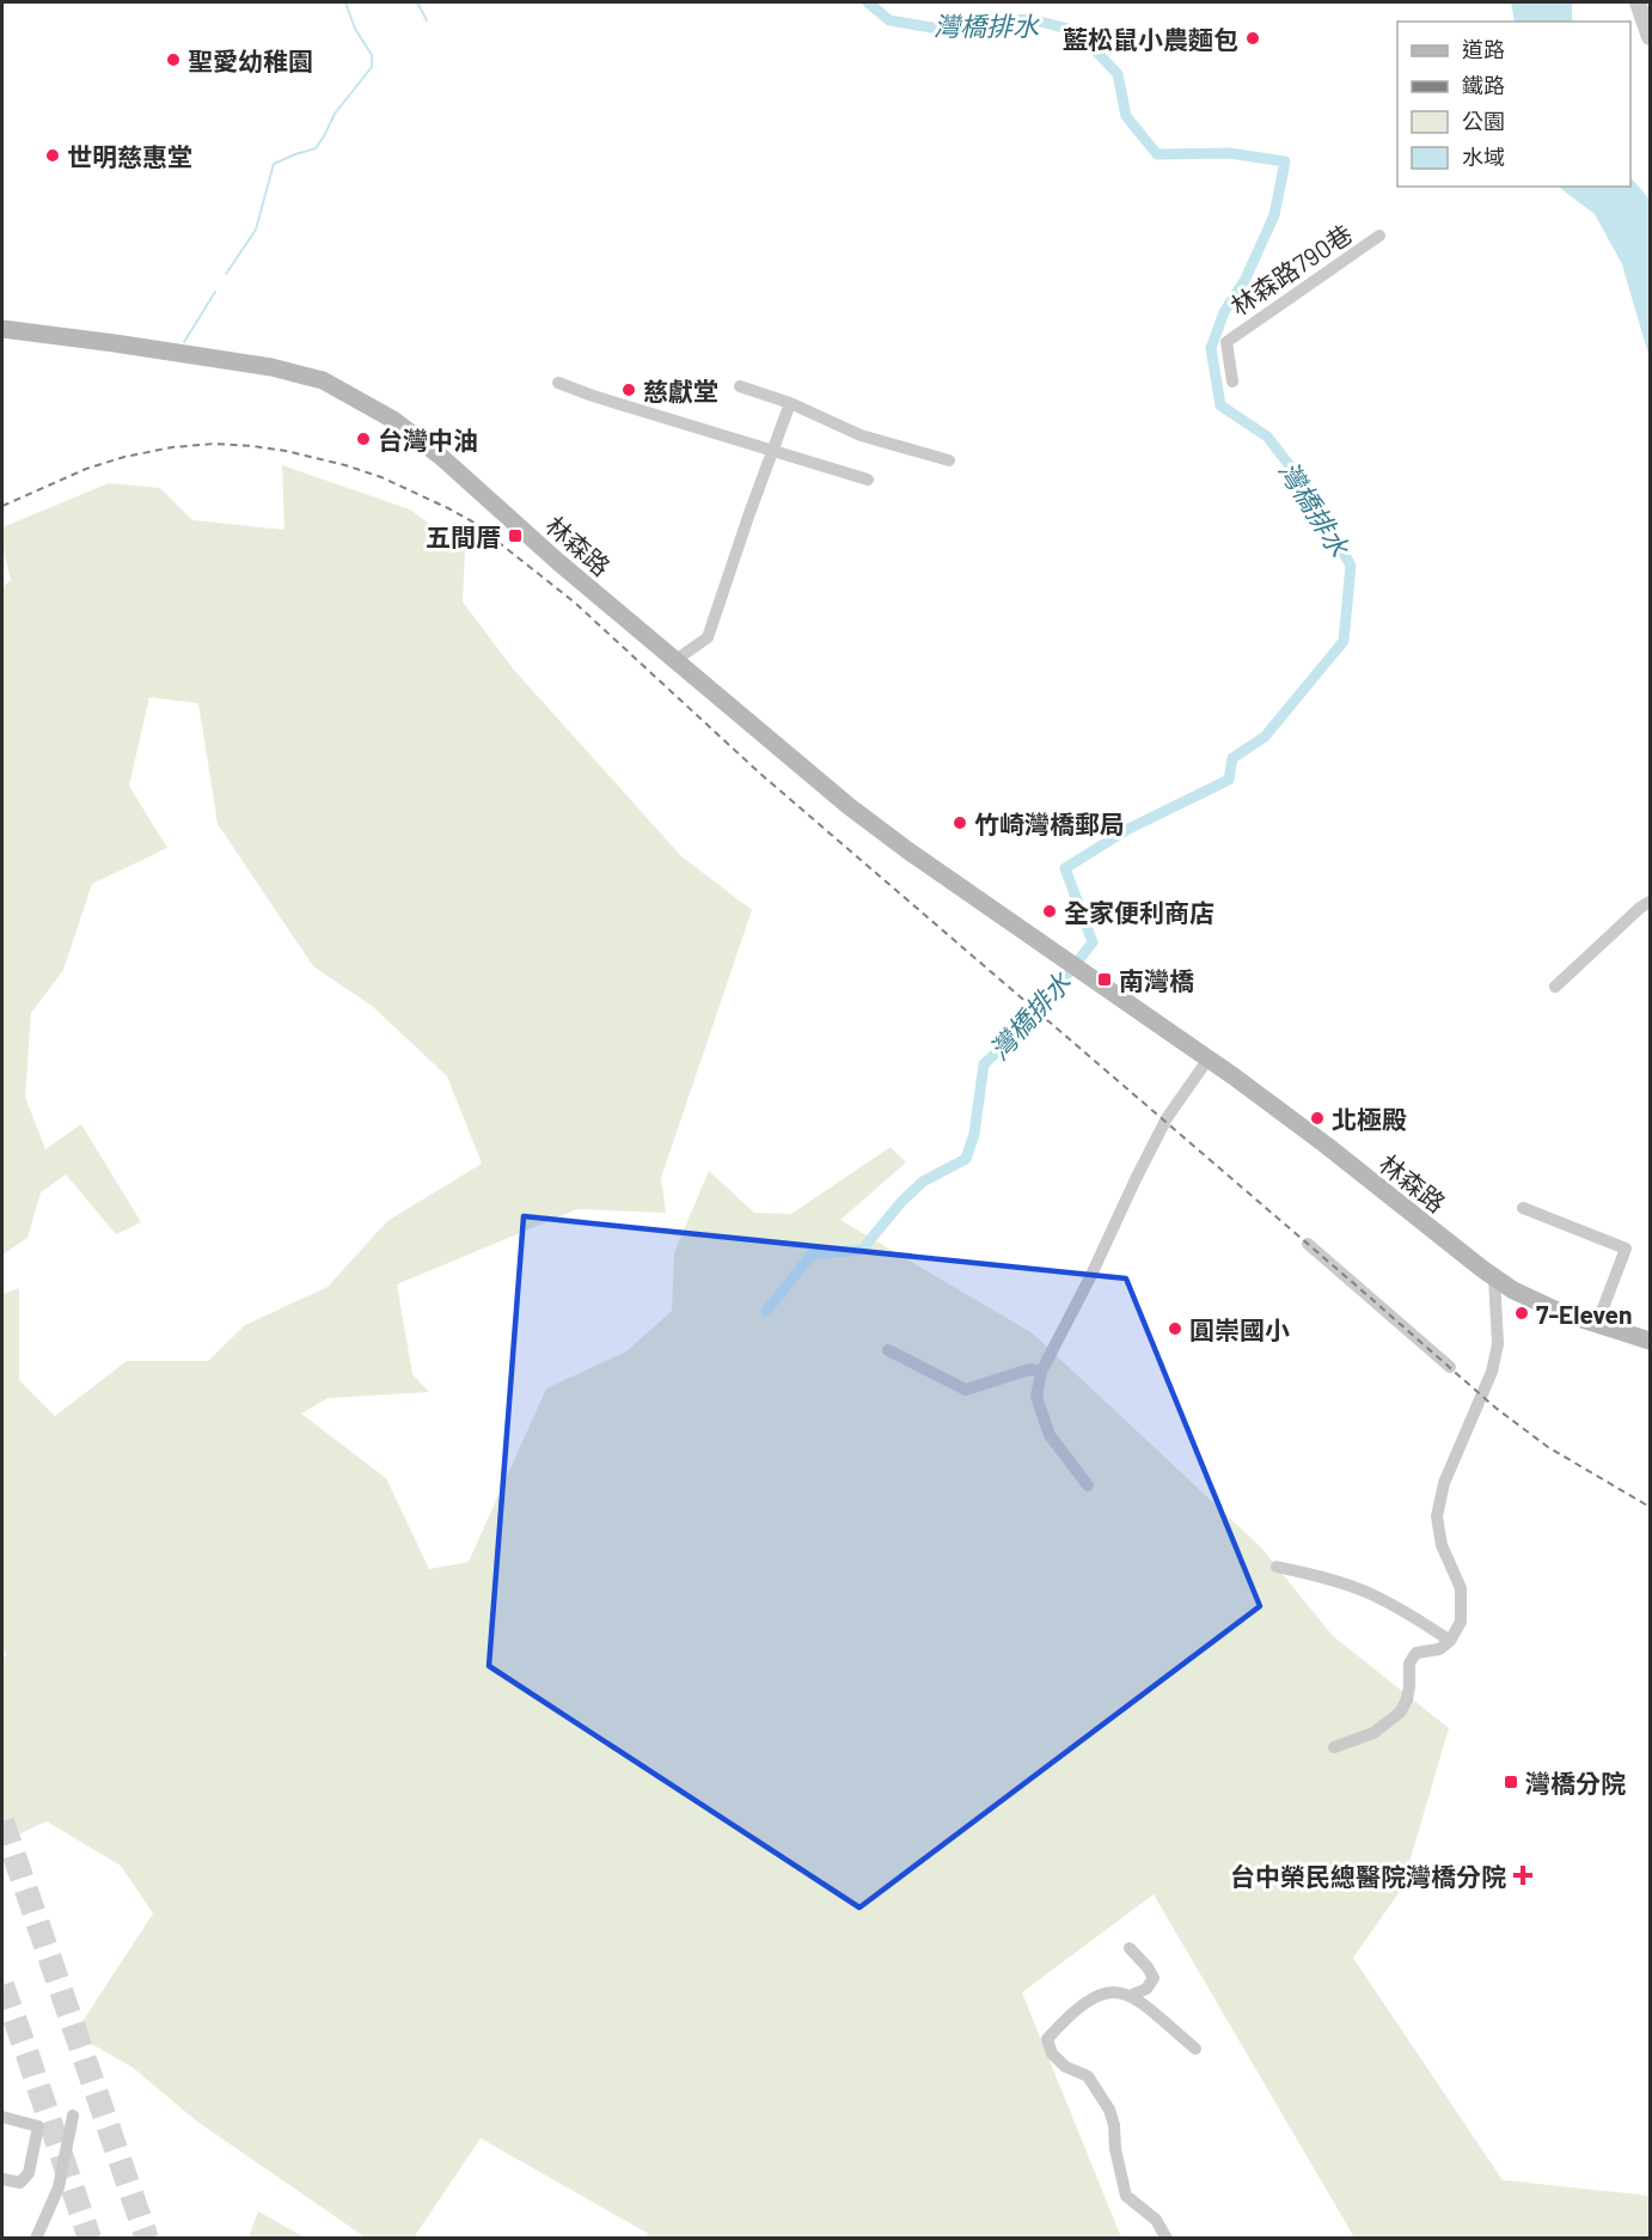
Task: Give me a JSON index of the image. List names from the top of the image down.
{
  "streets": {
    "main road": ["林森路"],
    "street": ["林森路790巷"]
  },
  "water": ["灣橋排水"],
  "places": {
    "other": [
      "藍松鼠小農麵包",
      "聖愛幼稚園",
      "世明慈惠堂",
      "慈獻堂",
      "台灣中油",
      "竹崎灣橋郵局",
      "全家便利商店",
      "北極殿",
      "7-Eleven",
      "圓崇國小"
    ],
    "transit": ["五間厝", "南灣橋", "灣橋分院"],
    "health": ["台中榮民總醫院灣橋分院"]
  },
  "legend": [
    "道路",
    "鐵路",
    "公園",
    "水域"
  ]
}
